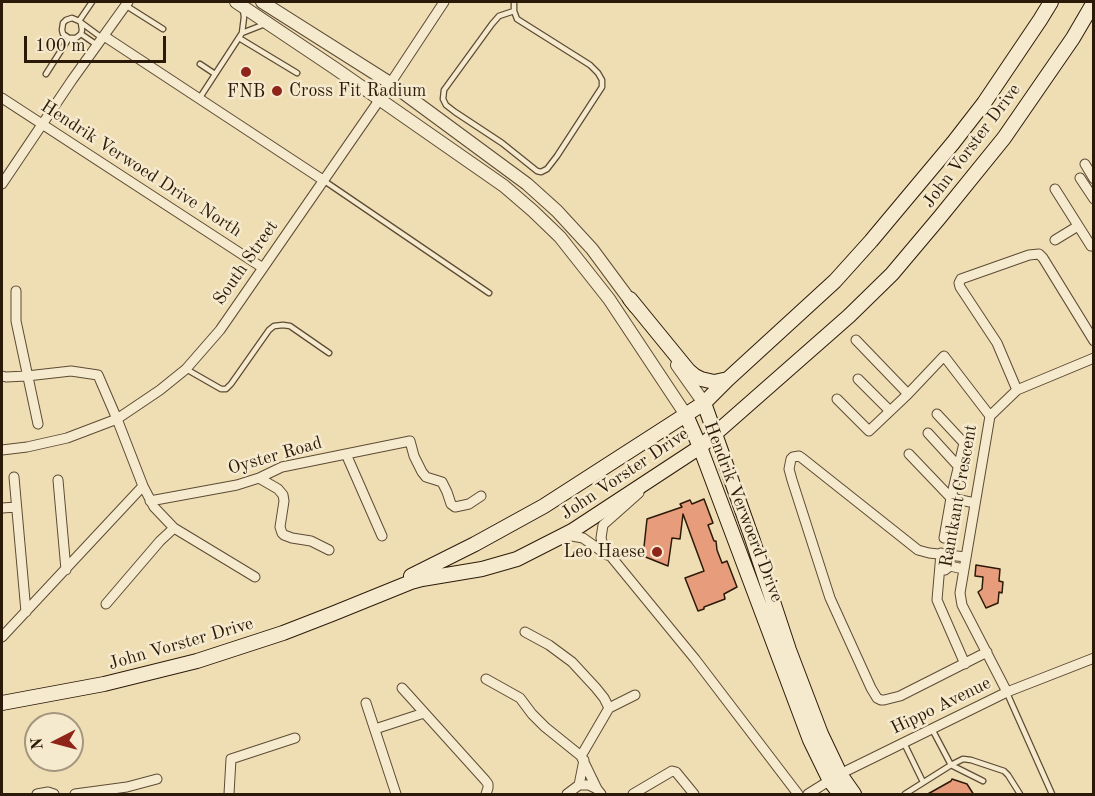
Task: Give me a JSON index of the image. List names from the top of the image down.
{
  "streets": {
    "main road": ["John Vorster Drive", "Hendrik Verwoerd Drive"],
    "street": [
      "Hendrik Verwoed Drive North",
      "South Street",
      "Oyster Road",
      "Rantkant Crescent",
      "Hippo Avenue"
    ]
  },
  "crossings": [
    ["John Vorster Drive", "Hendrik Verwoerd Drive"],
    ["Hendrik Verwoed Drive North", "South Street"],
    ["South Street", "Hendrik Verwoerd Drive"],
    ["Rantkant Crescent", "Hippo Avenue"],
    ["Hendrik Verwoerd Drive", "Hippo Avenue"]
  ],
  "places": ["FNB", "Cross Fit Radium", "Leo Haese"],
  "scale_bar": "100 m",
  "north": "left"
}
